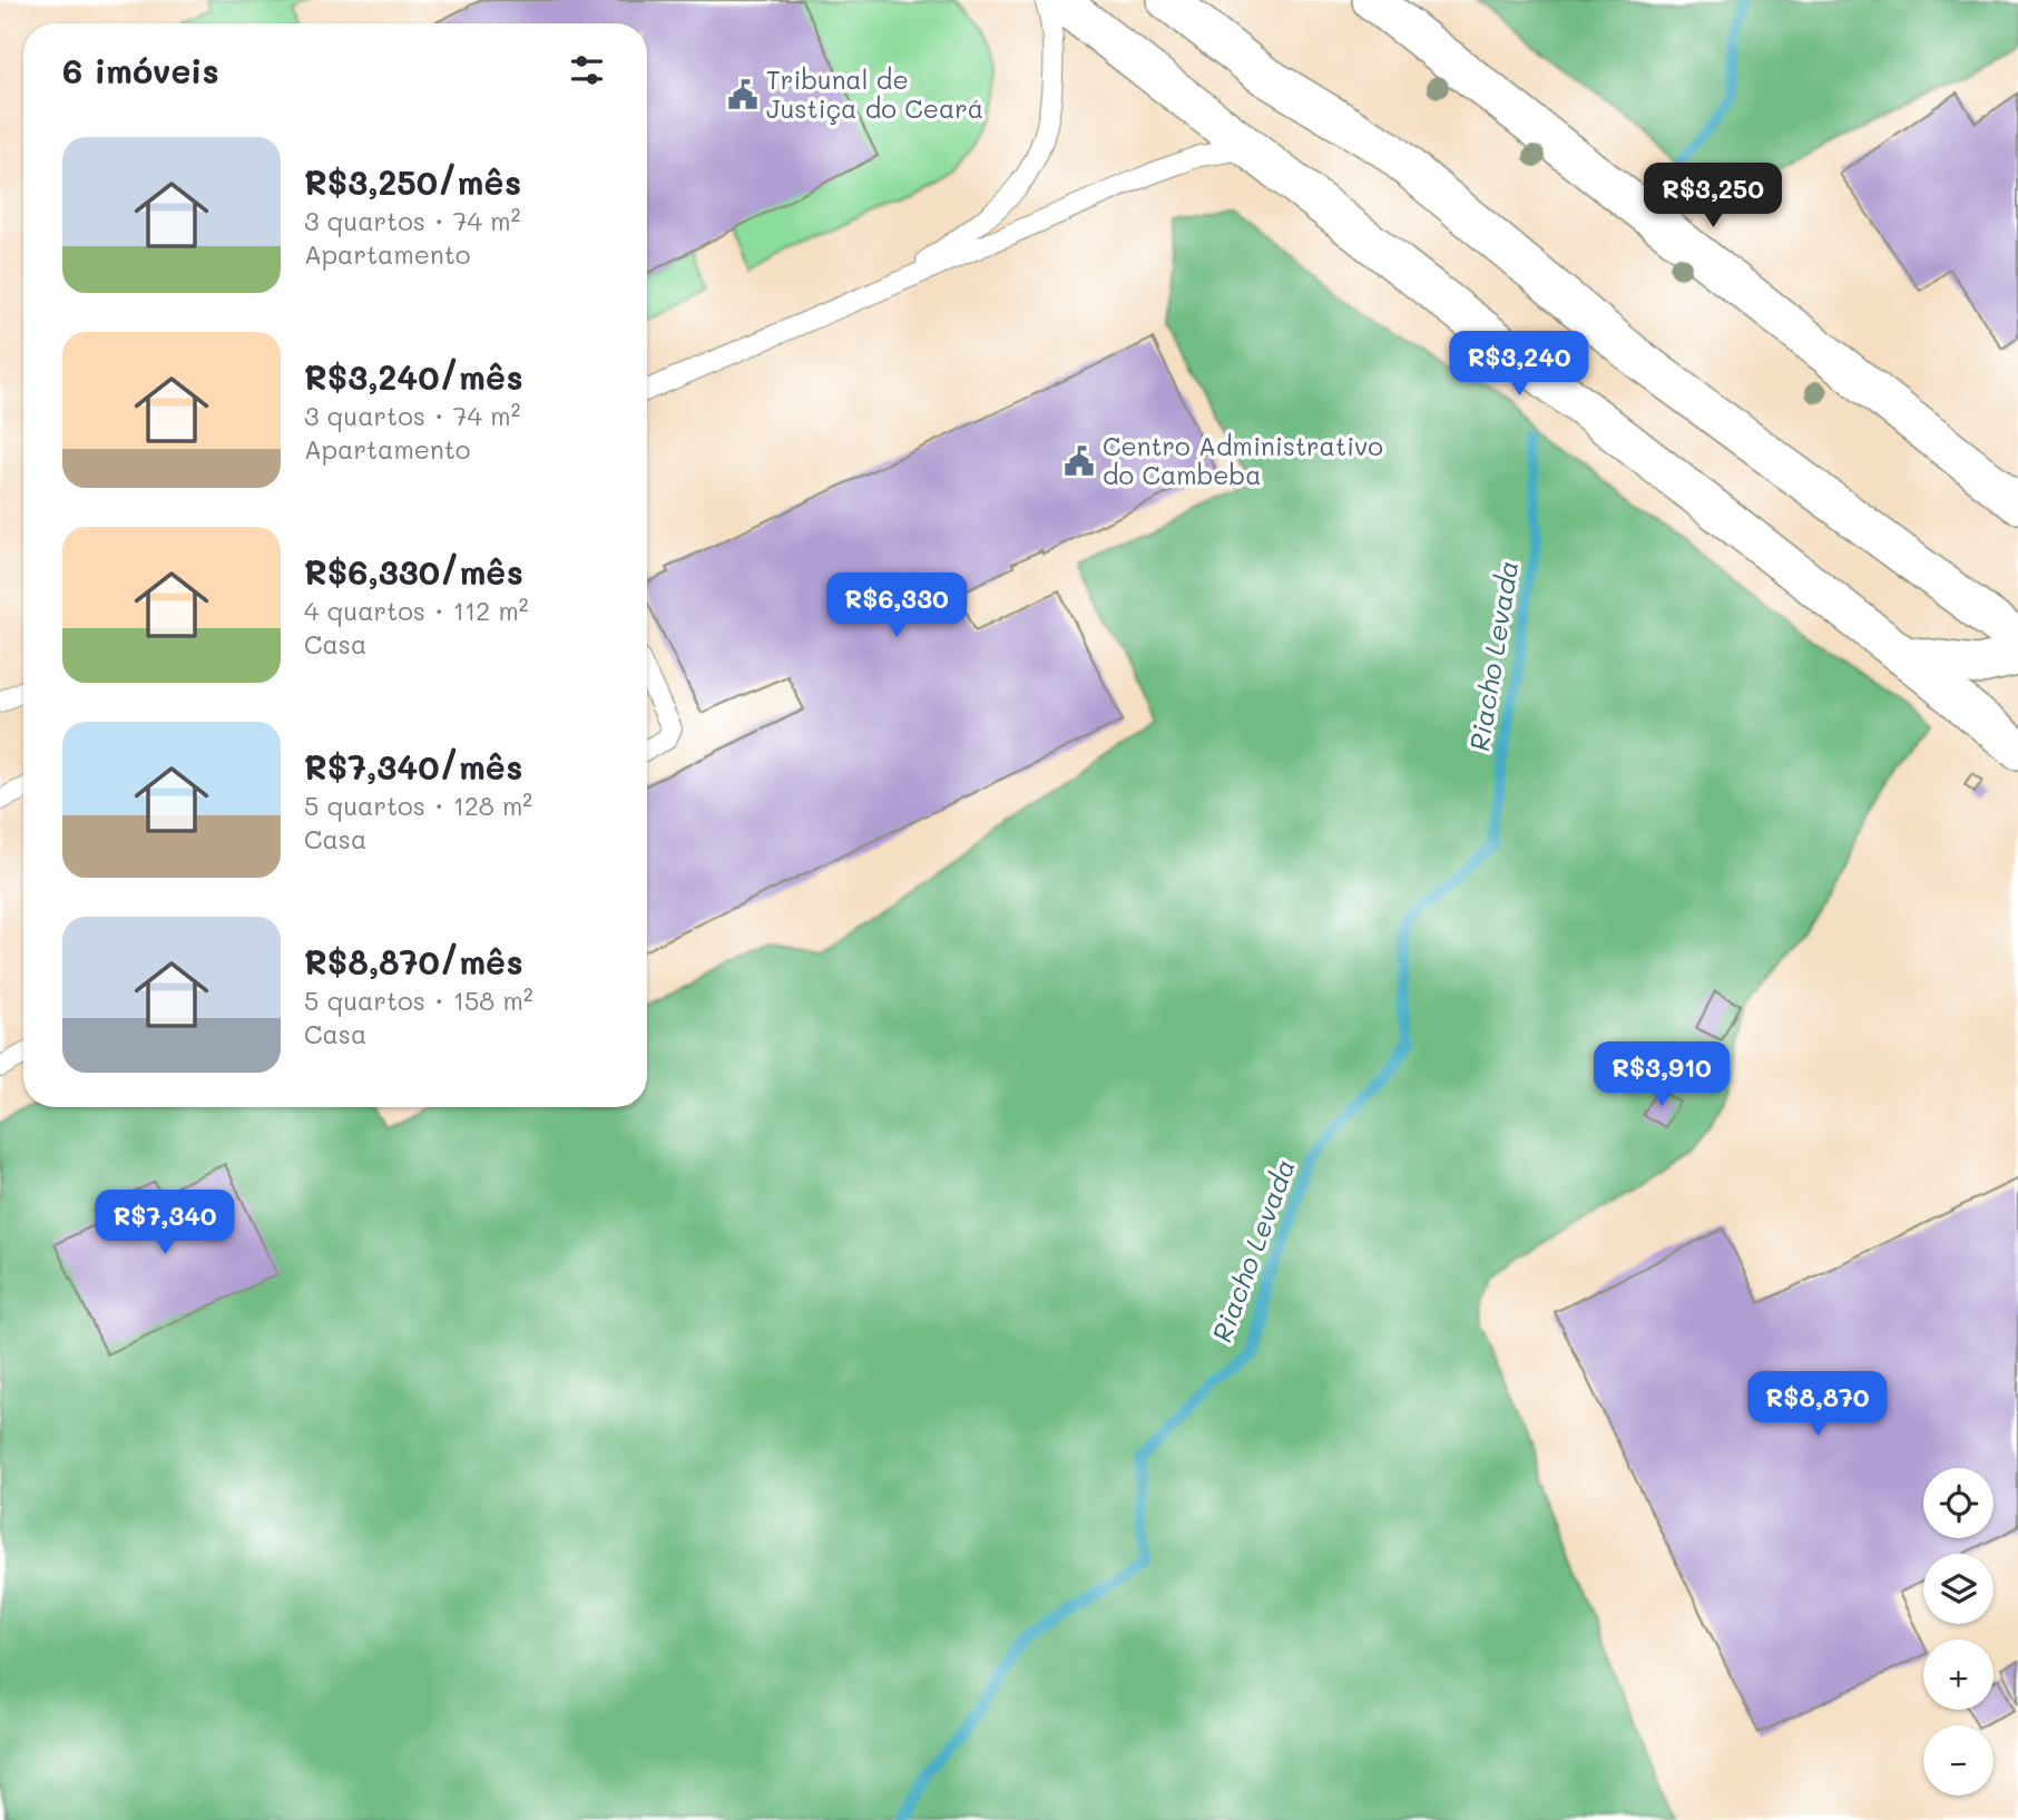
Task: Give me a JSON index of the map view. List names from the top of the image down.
{
  "water": ["Riacho Levada"],
  "places": {
    "public building": ["Tribunal de Justiça do Ceará", "Centro Administrativo do Cambeba"]
  },
  "page": {
    "heading": "6 imóveis",
    "list": [
      {
        "name": "R$3,250/mês",
        "note": "3 quartos · 74 m² · Apartamento"
      },
      {
        "name": "R$3,240/mês",
        "note": "3 quartos · 74 m² · Apartamento"
      },
      {
        "name": "R$6,330/mês",
        "note": "4 quartos · 112 m² · Casa"
      },
      {
        "name": "R$7,340/mês",
        "note": "5 quartos · 128 m² · Casa"
      },
      {
        "name": "R$8,870/mês",
        "note": "5 quartos · 158 m² · Casa"
      }
    ],
    "price": [
      "R$3,250",
      "R$3,240",
      "R$6,330",
      "R$3,910",
      "R$7,340",
      "R$8,870"
    ],
    "map_buttons": ["+", "−"]
  }
}
